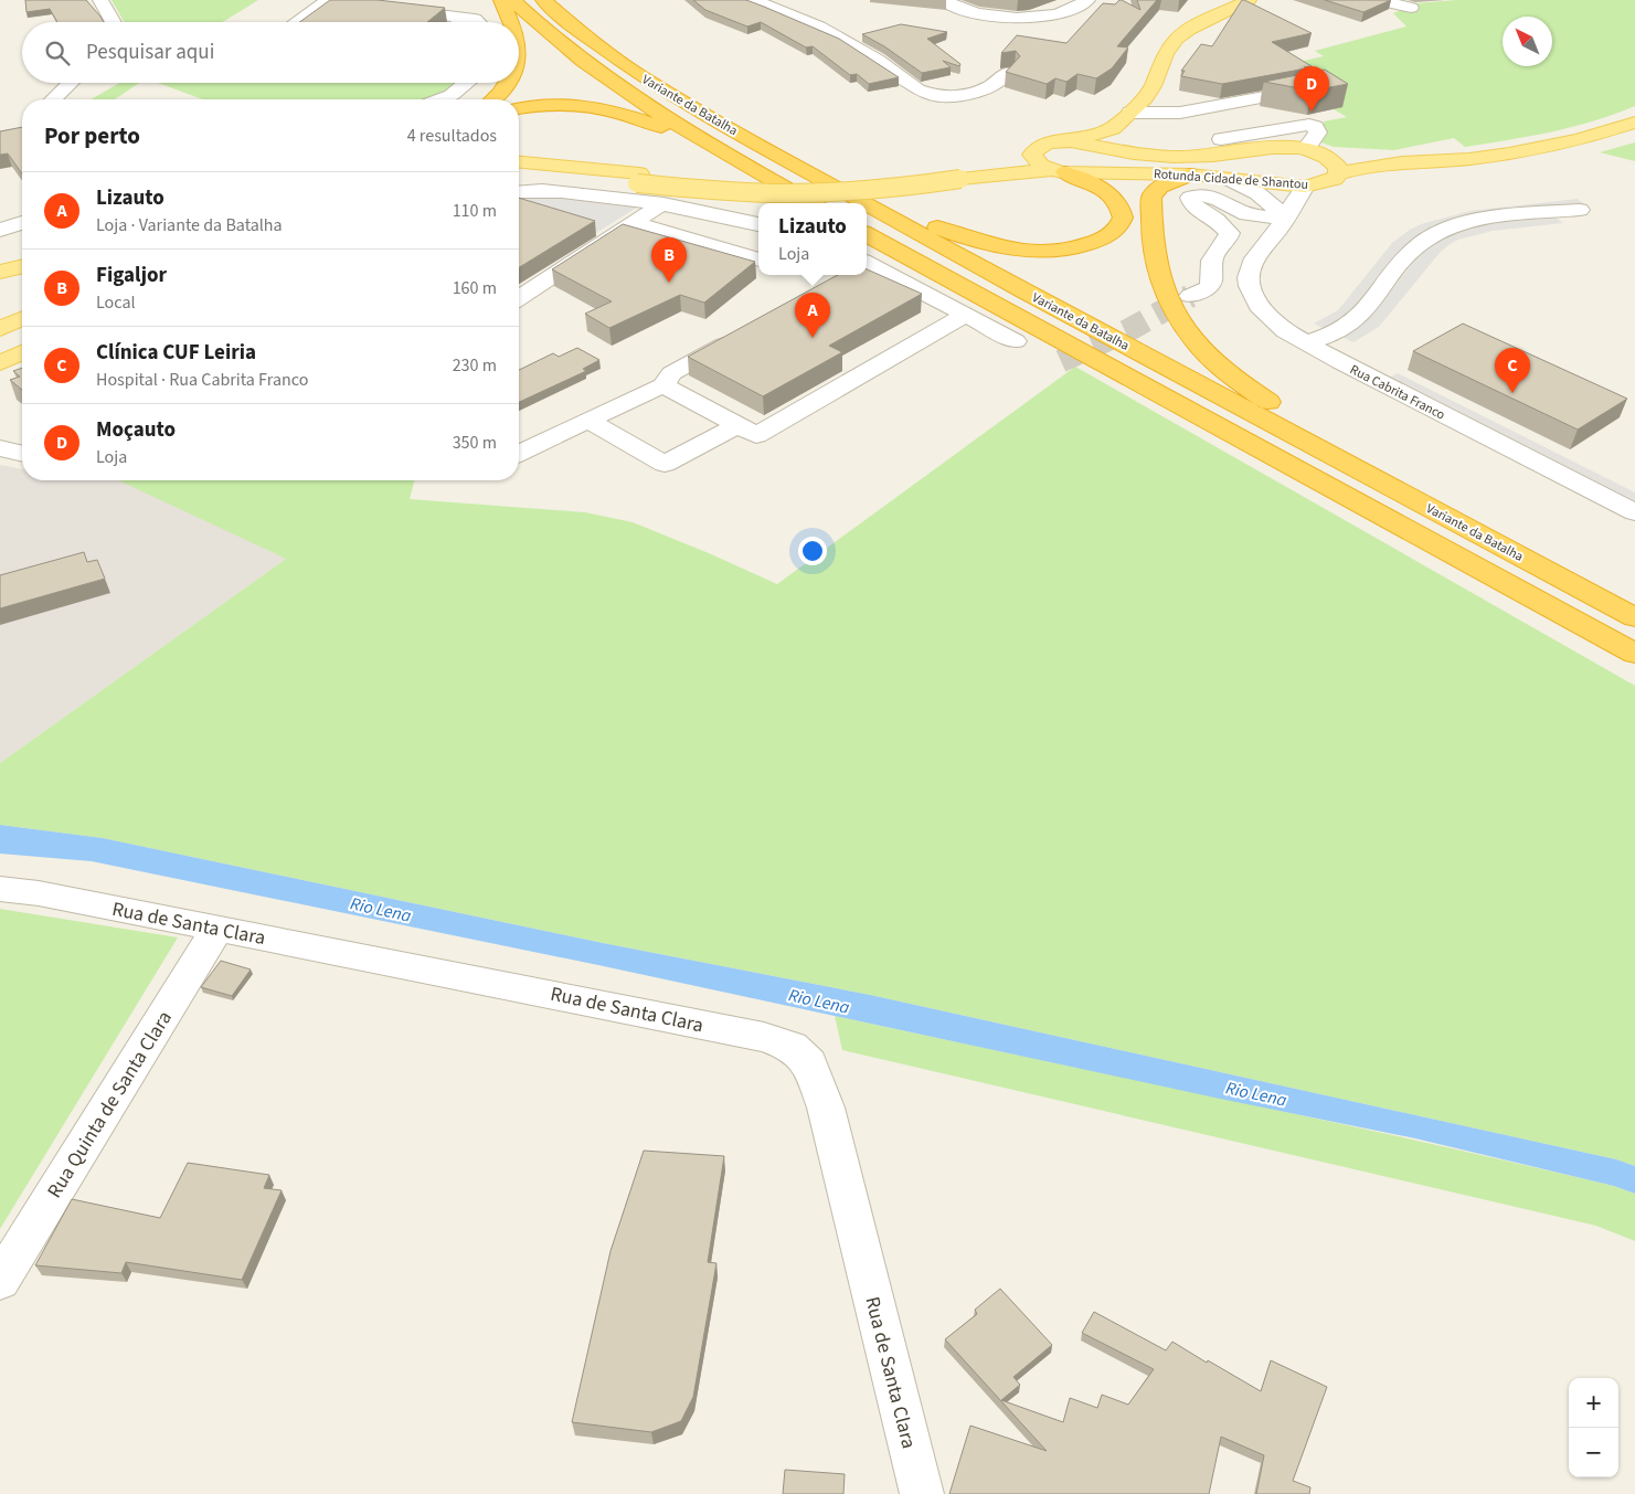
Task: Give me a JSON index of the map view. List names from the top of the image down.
{
  "streets": {
    "highway": ["Variante da Batalha"],
    "main road": ["Rotunda Cidade de Shantou"],
    "street": ["Rua Cabrita Franco", "Rua de Santa Clara", "Rua Quinta de Santa Clara"]
  },
  "crossings": [
    ["Rotunda Cidade de Shantou", "Rua Cabrita Franco"],
    ["Rua de Santa Clara", "Rua Quinta de Santa Clara"]
  ],
  "water": ["Rio Lena"],
  "north": "top left",
  "page": {
    "search": "Pesquisar aqui",
    "pins": [
      "D",
      "B",
      "A",
      "C"
    ],
    "heading": ["Por perto", "4 resultados"],
    "list": [
      {
        "mark": "A",
        "name": "Lizauto",
        "note": "Loja · Variante da Batalha",
        "value": "110 m"
      },
      {
        "mark": "B",
        "name": "Figaljor",
        "note": "Local",
        "value": "160 m"
      },
      {
        "mark": "C",
        "name": "Clínica CUF Leiria",
        "note": "Hospital · Rua Cabrita Franco",
        "value": "230 m"
      },
      {
        "mark": "D",
        "name": "Moçauto",
        "note": "Loja",
        "value": "350 m"
      }
    ],
    "popup": ["Lizauto", "Loja"],
    "map_buttons": ["+", "−"]
  }
}
